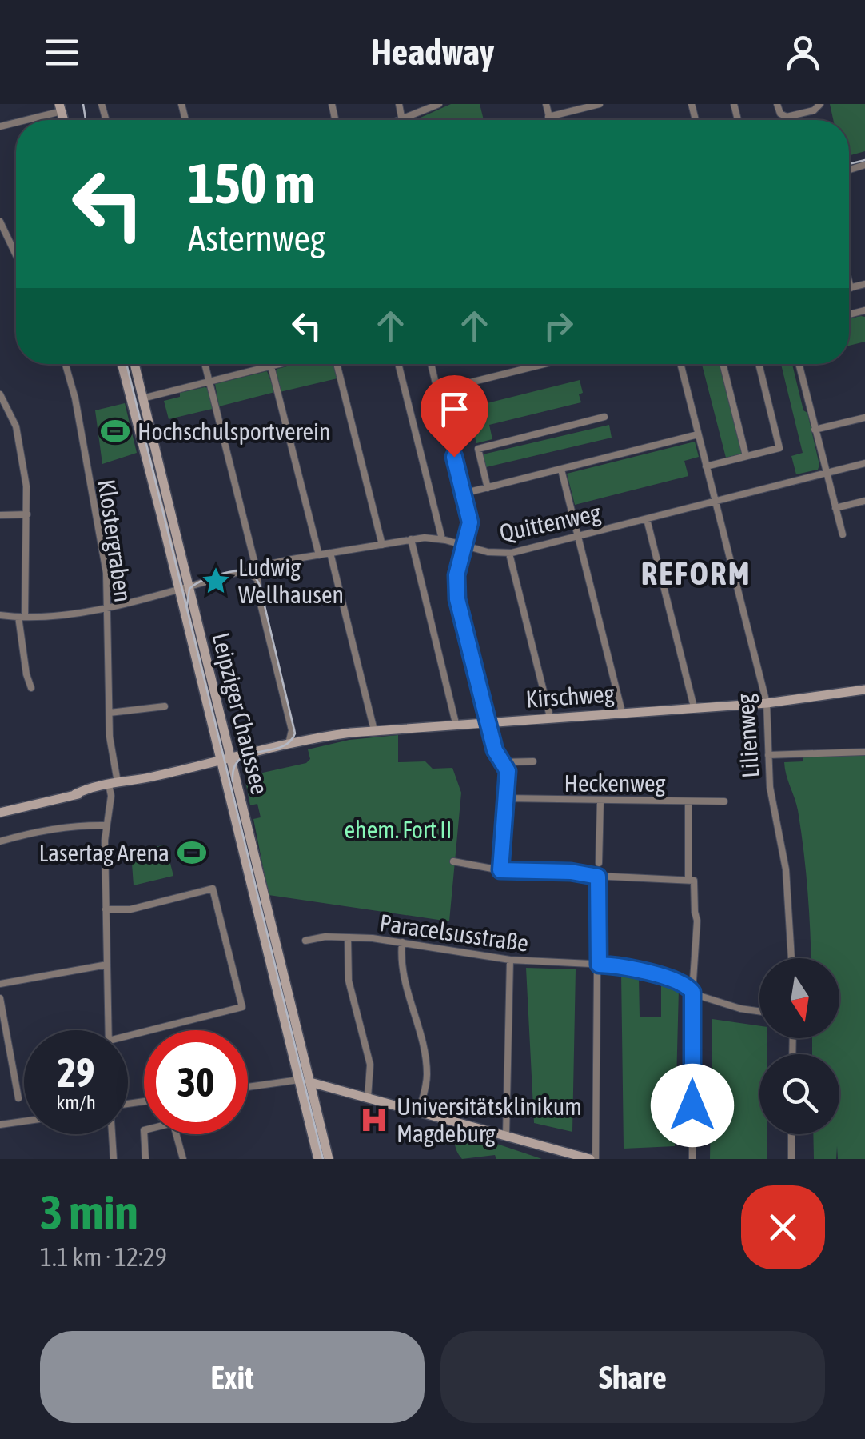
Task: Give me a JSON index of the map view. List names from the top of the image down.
{
  "streets": {
    "main road": ["Kirschweg", "Leipziger Chaussee"],
    "street": [
      "Quittenweg",
      "Klostergraben",
      "Lilienweg",
      "Heckenweg",
      "Paracelsusstraße"
    ]
  },
  "crossings": [
    ["Quittenweg", "Lilienweg"],
    ["Klostergraben", "Kirschweg"],
    ["Kirschweg", "Leipziger Chaussee"],
    ["Kirschweg", "Lilienweg"]
  ],
  "districts": ["REFORM"],
  "parks": ["ehem. Fort II"],
  "places": {
    "sports": ["Hochschulsportverein", "Lasertag Arena"],
    "place": ["Ludwig Wellhausen"],
    "hospital": ["Universitätsklinikum Magdeburg"]
  },
  "north": "bottom",
  "page": {
    "header": "Headway",
    "turn": ["150 m", "Asternweg"],
    "speed": "29 km/h",
    "limit": "30",
    "heading": ["3 min", "1.1 km · 12:29"],
    "buttons": ["Exit", "Share"]
  }
}
